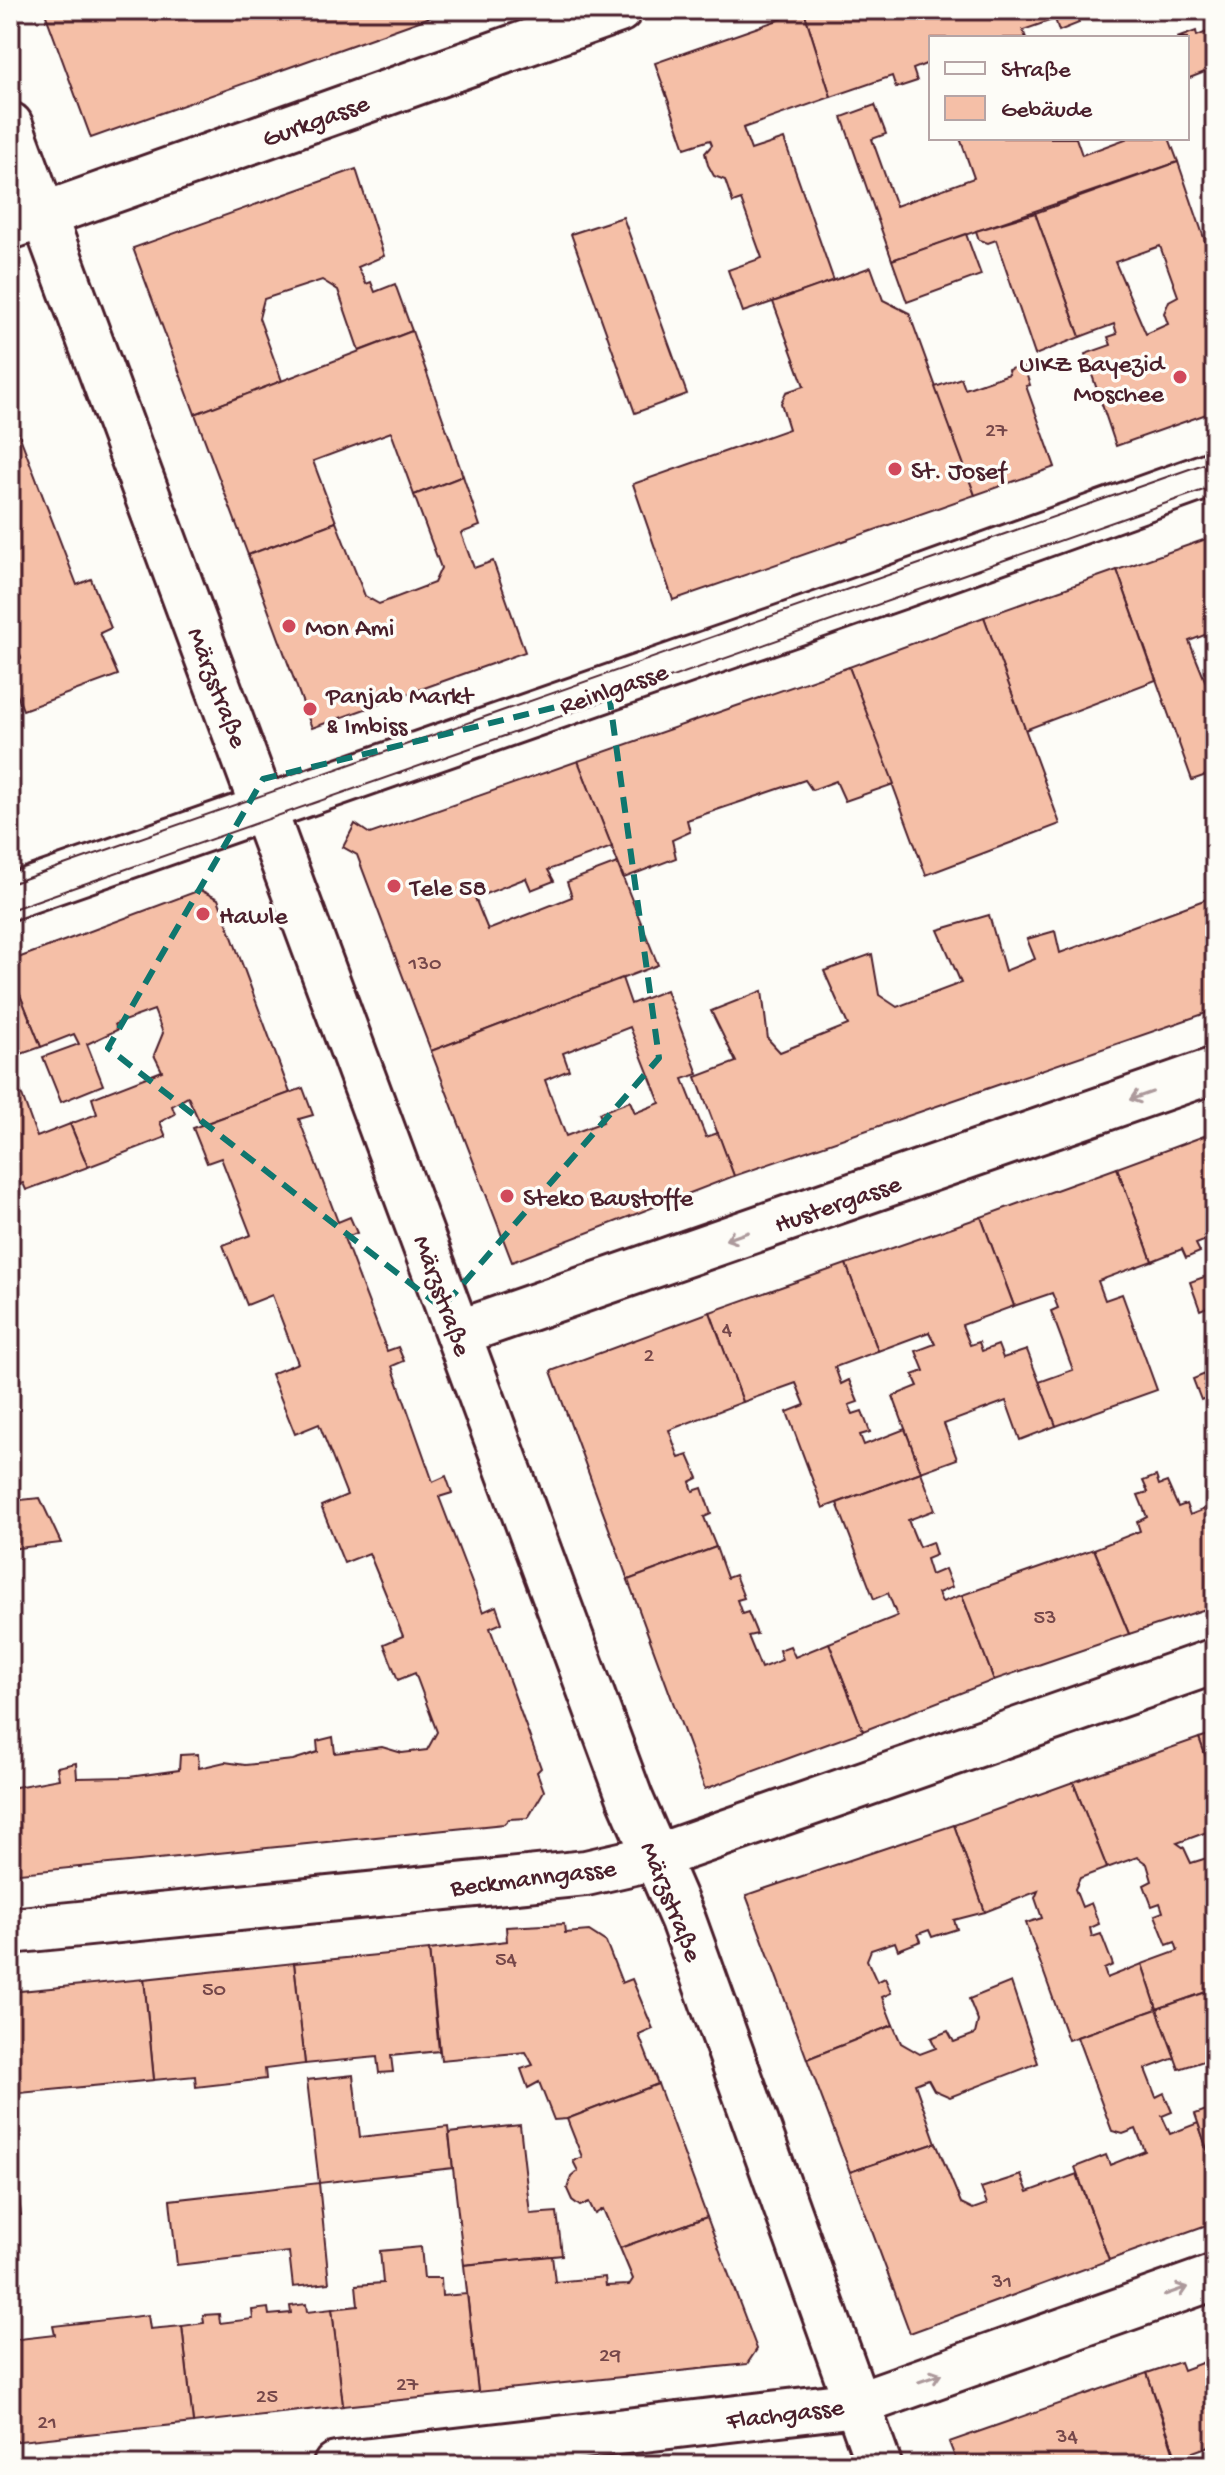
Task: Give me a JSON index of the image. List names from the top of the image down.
{
  "streets": {
    "street": [
      "Gurkgasse",
      "Märzstraße",
      "Reinlgasse",
      "Hustergasse",
      "Beckmanngasse",
      "Flachgasse"
    ]
  },
  "crossings": [
    ["Gurkgasse", "Märzstraße"],
    ["Märzstraße", "Reinlgasse"],
    ["Märzstraße", "Hustergasse"],
    ["Märzstraße", "Beckmanngasse"],
    ["Märzstraße", "Flachgasse"]
  ],
  "one_way": ["Hustergasse", "Flachgasse"],
  "places": [
    "UIKZ Bayezid Moschee",
    "St. Josef",
    "Mon Ami",
    "Panjab Markt & Imbiss",
    "Tele 58",
    "Hawle",
    "Steko Baustoffe"
  ],
  "house_numbers": [
    "27",
    "130",
    "4",
    "2",
    "53",
    "54",
    "50",
    "31",
    "29",
    "27",
    "25",
    "21",
    "34"
  ],
  "legend": ["Straße", "Gebäude"]
}
